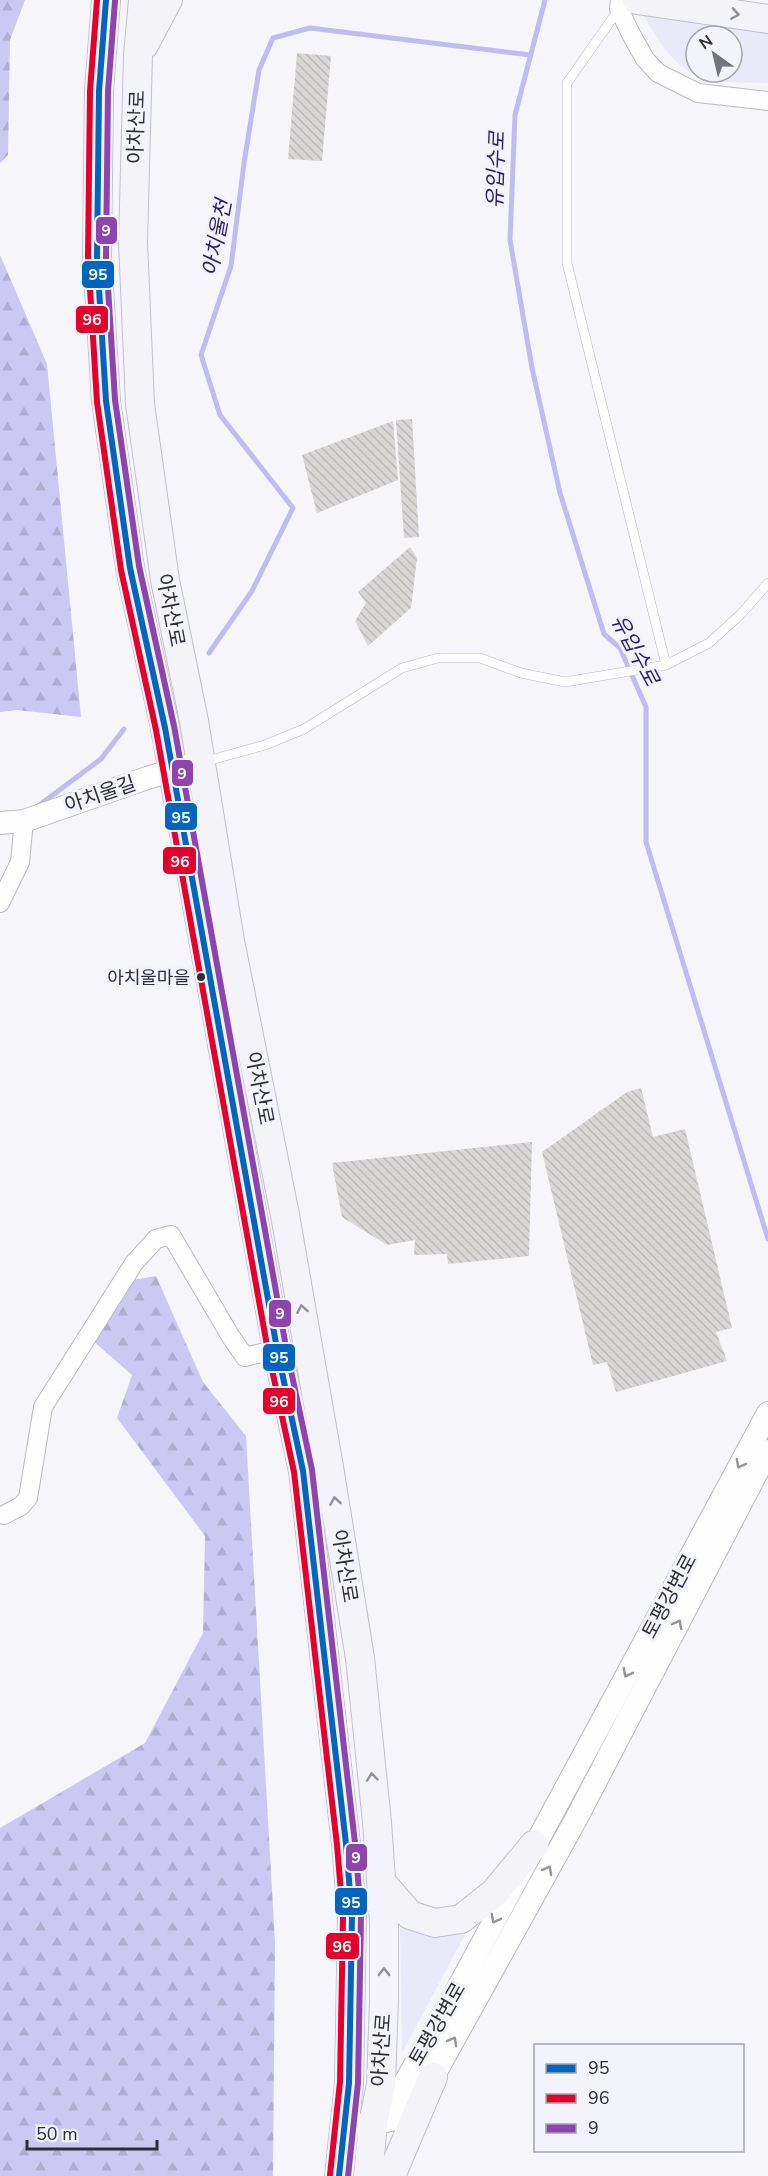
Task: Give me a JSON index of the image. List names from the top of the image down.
{
  "streets": {
    "main road": ["아차산로"],
    "street": ["아치울길", "토평강변로"]
  },
  "crossings": [
    ["아차산로", "아치울길"],
    ["아차산로", "토평강변로"]
  ],
  "water": ["유입수로", "아치울천"],
  "places": ["아치울마을"],
  "lines": ["transit line 95", "transit line 96", "transit line 9"],
  "legend": ["95", "96", "9"],
  "scale_bar": "50 m",
  "north": "top left"
}
